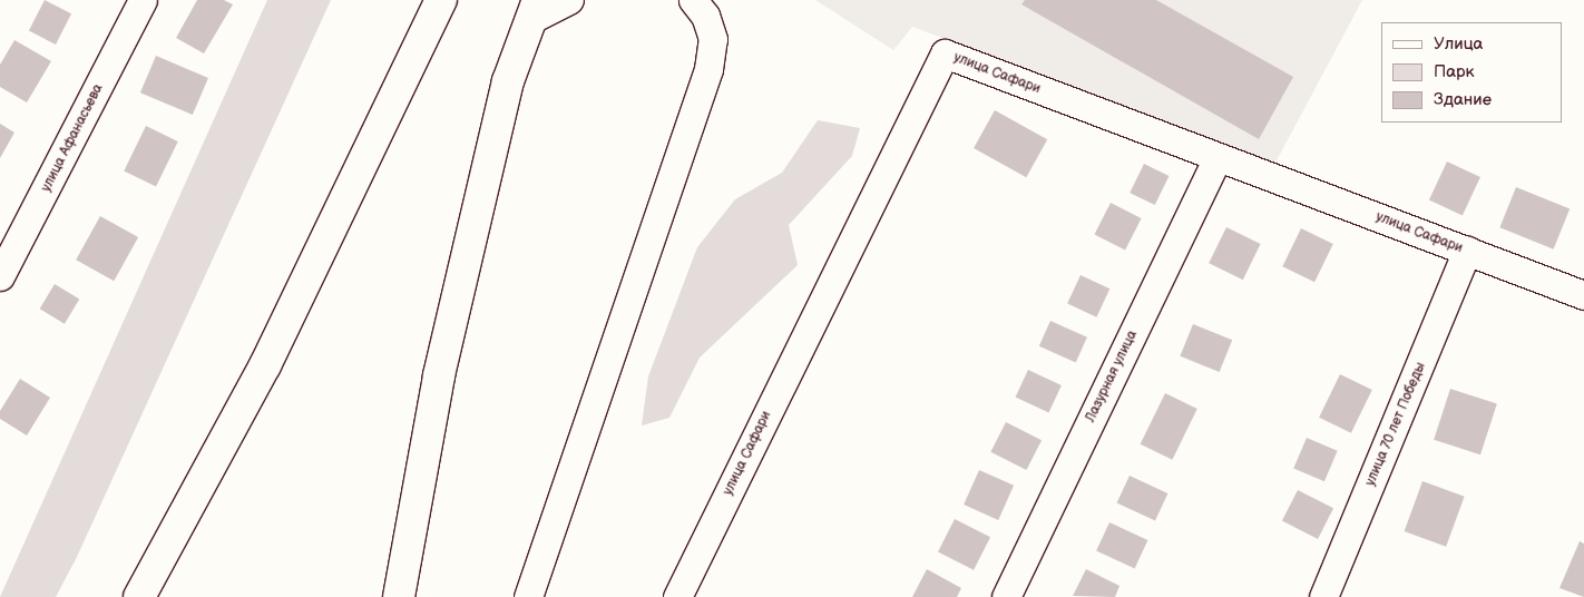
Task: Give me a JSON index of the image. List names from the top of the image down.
{
  "streets": {
    "street": [
      "улица Сафари",
      "улица Афанасьева",
      "Лазурная улица",
      "улица 70 лет Победы"
    ]
  },
  "crossings": [
    ["улица Сафари", "Лазурная улица"],
    ["улица Сафари", "улица 70 лет Победы"]
  ],
  "legend": ["Улица", "Парк", "Здание"]
}
